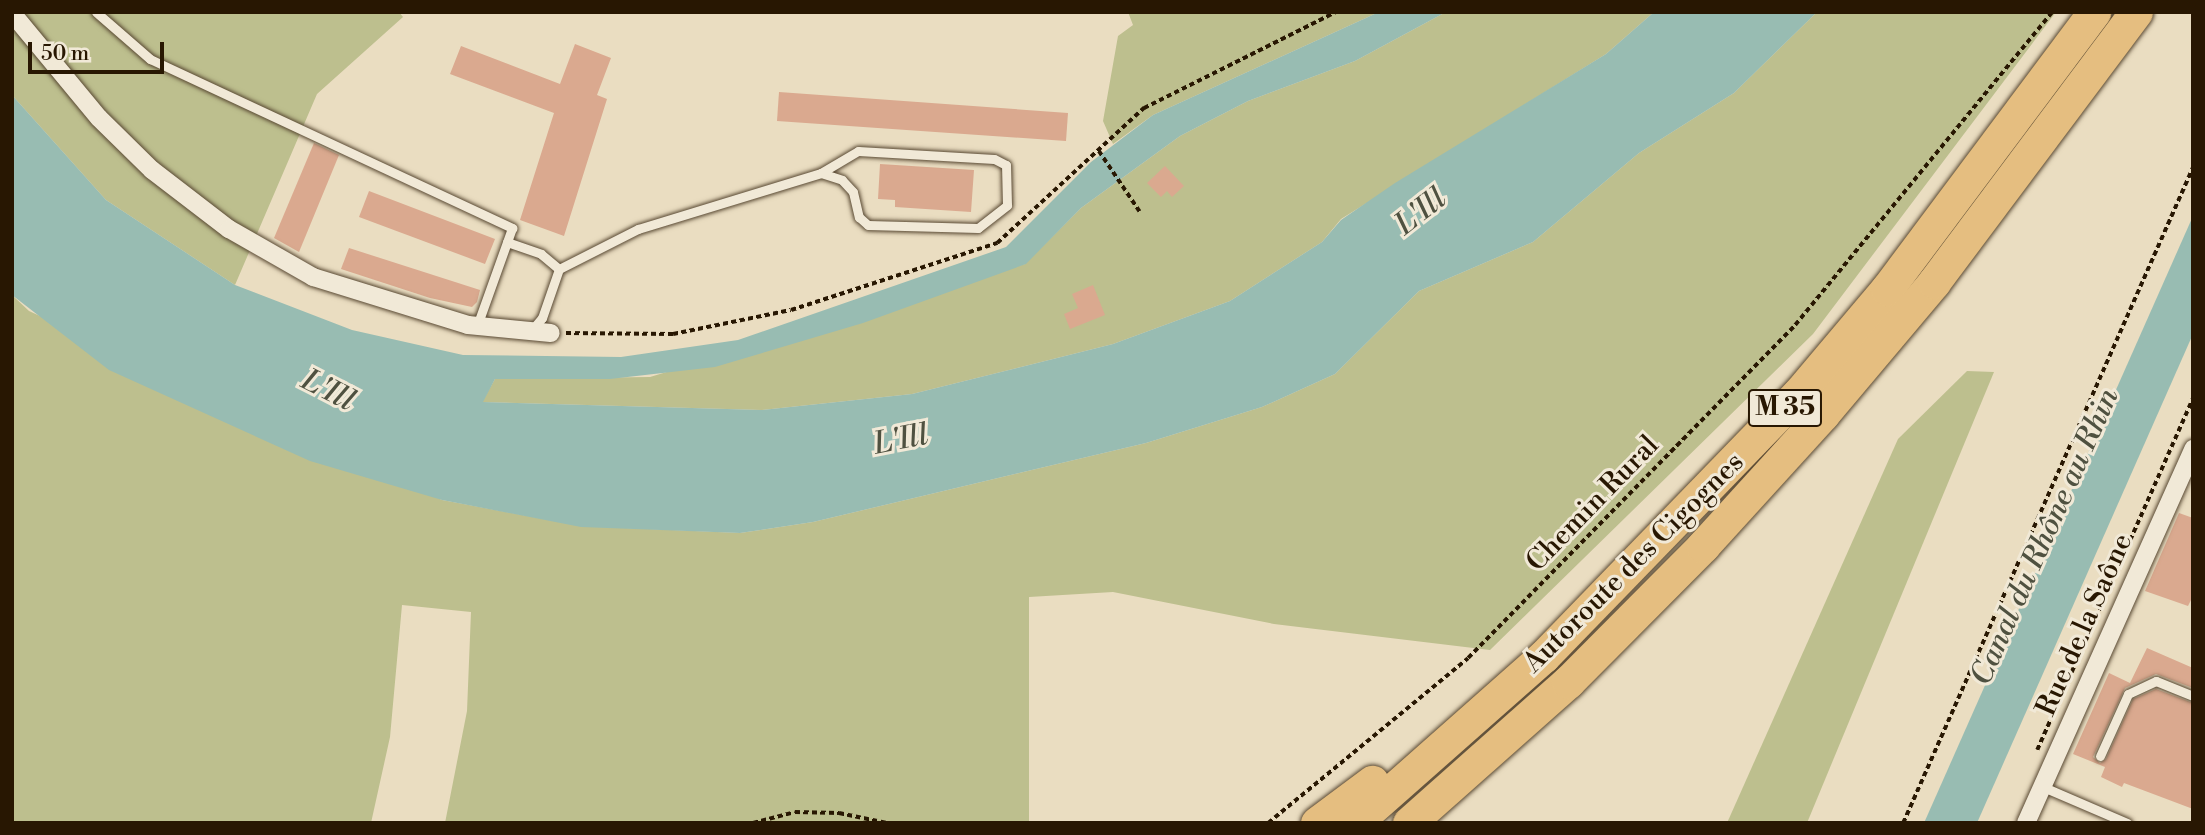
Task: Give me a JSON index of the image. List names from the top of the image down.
{
  "streets": {
    "highway": ["M 35", "Autoroute des Cigognes"],
    "street": ["Rue de la Saône"],
    "path": ["Chemin Rural"]
  },
  "water": ["L'Ill", "Canal du Rhône au Rhin"],
  "scale_bar": "50 m"
}
